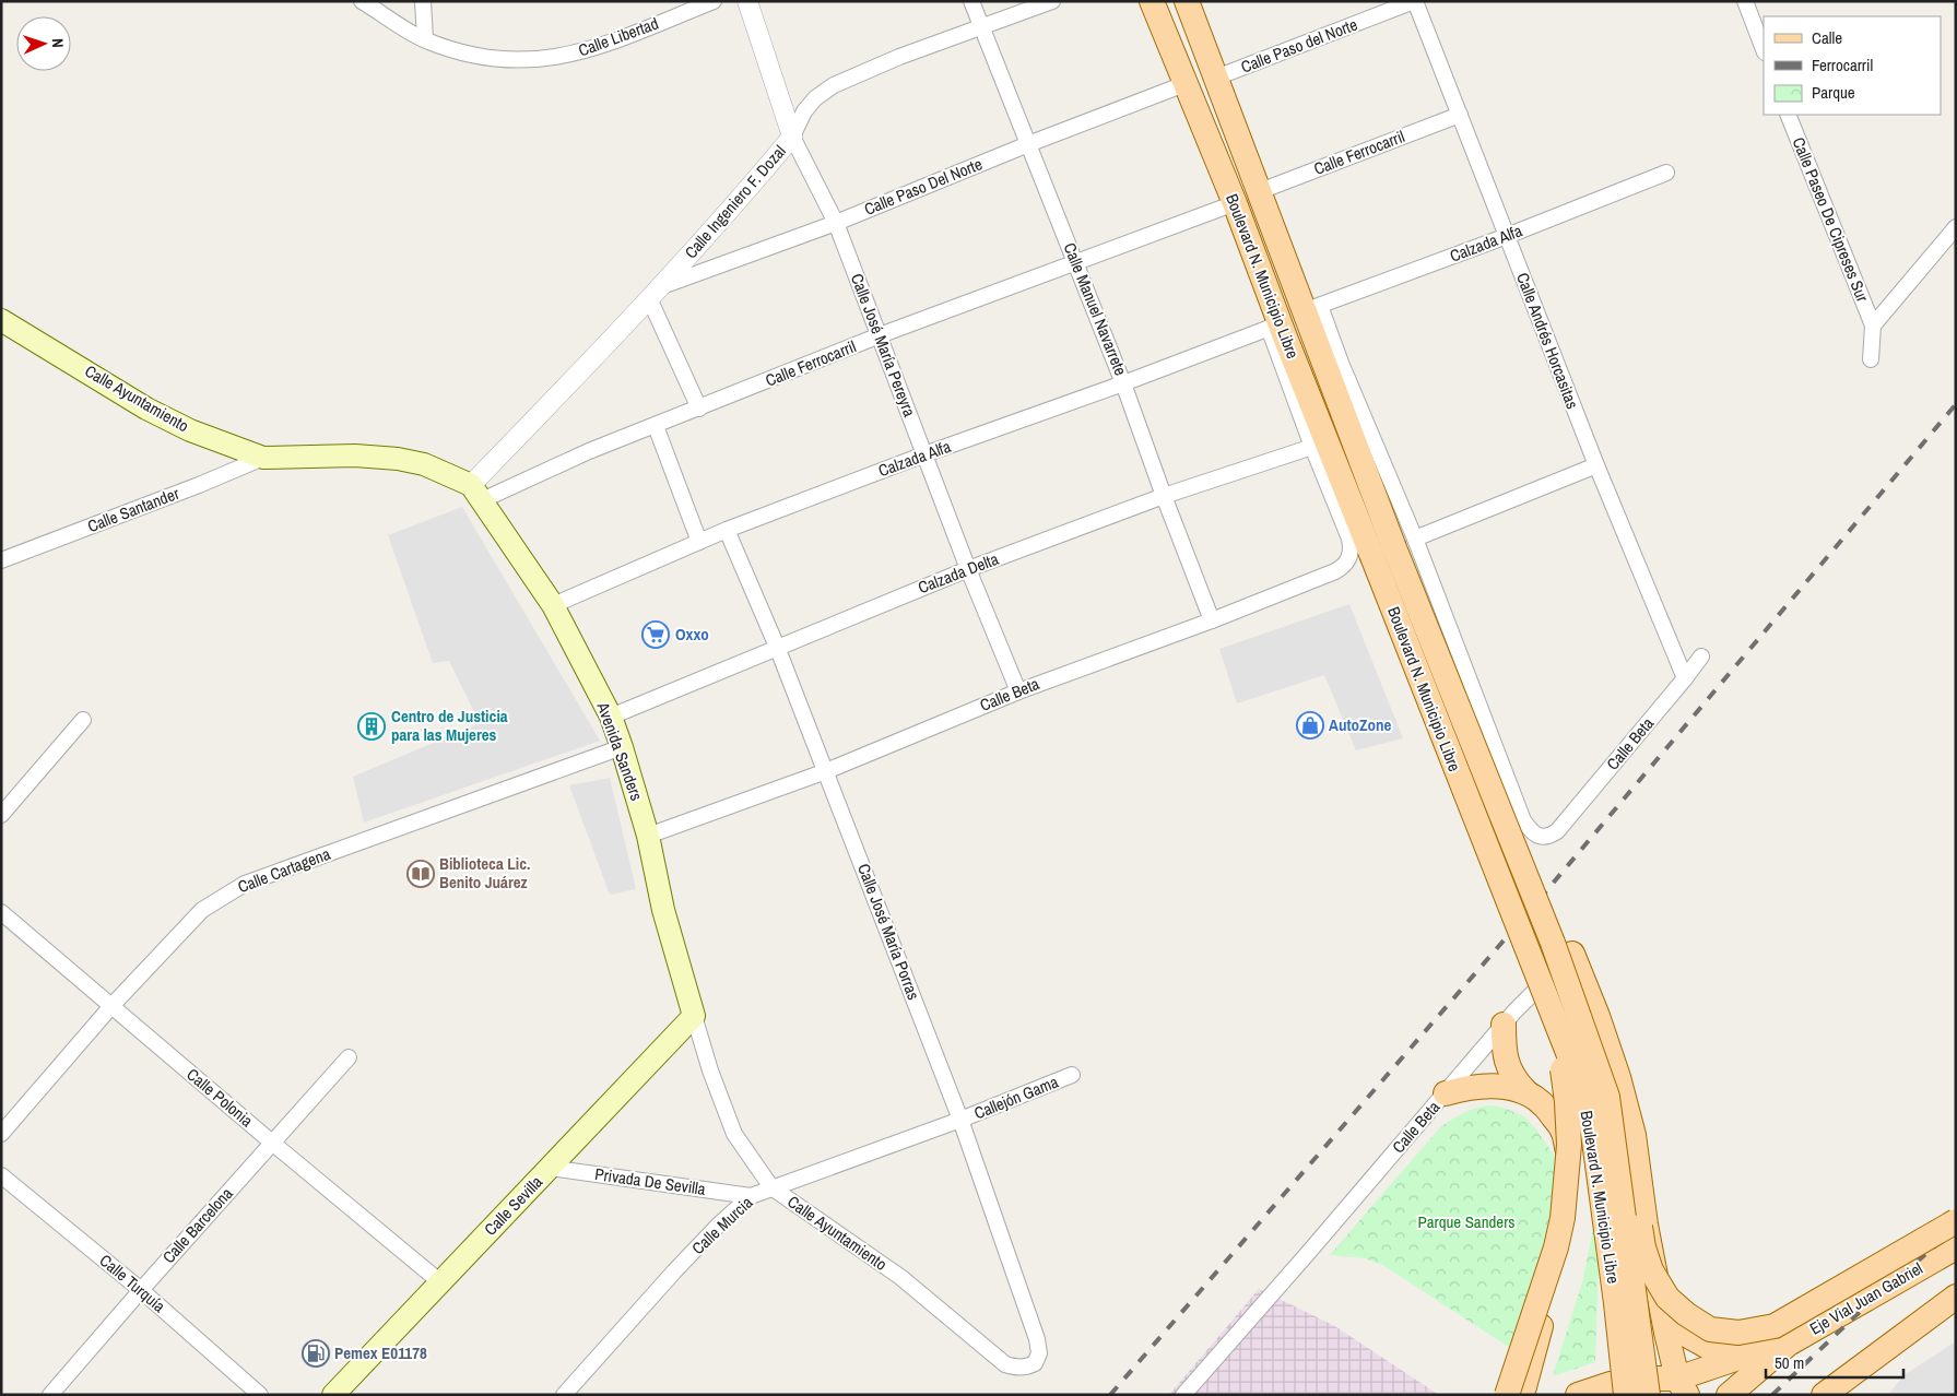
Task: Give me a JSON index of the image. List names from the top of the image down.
{
  "streets": {
    "main road": [
      "Boulevard N. Municipio Libre",
      "Calle Ayuntamiento",
      "Avenida Sanders",
      "Calle Sevilla",
      "Eje Vial Juan Gabriel"
    ],
    "street": [
      "Calle Libertad",
      "Calle Paso del Norte",
      "Calle Ferrocarril",
      "Calle Paso Del Norte",
      "Calle Ingeniero F. Dozal",
      "Calle Paseo De Cipreses Sur",
      "Calzada Alfa",
      "Calle Manuel Navarrete",
      "Calle Andrés Horcasitas",
      "Calle José María Pereyra",
      "Calle Santander",
      "Calzada Delta",
      "Calle Beta",
      "Calle Cartagena",
      "Calle José María Porras",
      "Calle Polonia",
      "Callejón Gama",
      "Privada De Sevilla",
      "Calle Barcelona",
      "Calle Murcia",
      "Calle Turquía"
    ]
  },
  "crossings": [
    ["Calle Paso del Norte", "Boulevard N. Municipio Libre"],
    ["Calle Paso del Norte", "Calle Andrés Horcasitas"],
    ["Calle Ferrocarril", "Calle Ingeniero F. Dozal"],
    ["Calle Ferrocarril", "Boulevard N. Municipio Libre"],
    ["Calle Ferrocarril", "Calle Manuel Navarrete"],
    ["Calle Ferrocarril", "Calle Andrés Horcasitas"],
    ["Calle Ferrocarril", "Calle José María Pereyra"],
    ["Calle Ferrocarril", "Calle Ayuntamiento"],
    ["Calle Ferrocarril", "Avenida Sanders"],
    ["Calle Paso Del Norte", "Calle Ingeniero F. Dozal"],
    ["Calle Paso Del Norte", "Boulevard N. Municipio Libre"],
    ["Calle Paso Del Norte", "Calle Manuel Navarrete"],
    ["Calle Paso Del Norte", "Calle José María Pereyra"],
    ["Calle Ingeniero F. Dozal", "Calle Manuel Navarrete"],
    ["Calle Ingeniero F. Dozal", "Calle José María Pereyra"],
    ["Calle Ingeniero F. Dozal", "Calle Ayuntamiento"],
    ["Calle Ingeniero F. Dozal", "Avenida Sanders"],
    ["Calzada Alfa", "Boulevard N. Municipio Libre"],
    ["Calzada Alfa", "Calle Manuel Navarrete"],
    ["Calzada Alfa", "Calle Andrés Horcasitas"],
    ["Calzada Alfa", "Calle José María Pereyra"],
    ["Calzada Alfa", "Avenida Sanders"],
    ["Calzada Alfa", "Calle José María Porras"],
    ["Boulevard N. Municipio Libre", "Calle Beta"],
    ["Calle Manuel Navarrete", "Calzada Delta"],
    ["Calle Manuel Navarrete", "Calle Beta"],
    ["Calle Andrés Horcasitas", "Calle Beta"],
    ["Calle José María Pereyra", "Calzada Delta"],
    ["Calle José María Pereyra", "Calle Beta"],
    ["Calle Ayuntamiento", "Calle Santander"],
    ["Calle Ayuntamiento", "Avenida Sanders"],
    ["Calle Ayuntamiento", "Calle José María Porras"],
    ["Calle Ayuntamiento", "Calle Sevilla"],
    ["Calle Ayuntamiento", "Calle Murcia"],
    ["Calzada Delta", "Calle Beta"],
    ["Calzada Delta", "Avenida Sanders"],
    ["Calzada Delta", "Calle José María Porras"],
    ["Calle Beta", "Avenida Sanders"],
    ["Calle Beta", "Calle José María Porras"],
    ["Avenida Sanders", "Calle Cartagena"],
    ["Avenida Sanders", "Calle Sevilla"],
    ["Calle Cartagena", "Calle Polonia"],
    ["Calle José María Porras", "Callejón Gama"],
    ["Calle José María Porras", "Calle Murcia"],
    ["Calle Polonia", "Calle Sevilla"],
    ["Calle Polonia", "Calle Barcelona"],
    ["Callejón Gama", "Calle Murcia"],
    ["Privada De Sevilla", "Calle Sevilla"],
    ["Privada De Sevilla", "Calle Murcia"],
    ["Calle Barcelona", "Calle Turquía"]
  ],
  "parks": ["Parque Sanders"],
  "places": {
    "supermarket": ["Oxxo"],
    "shop": ["AutoZone"],
    "building": ["Centro de Justicia para las Mujeres"],
    "library": ["Biblioteca Lic. Benito Juárez"],
    "fuel station": ["Pemex E01178"]
  },
  "legend": ["Calle", "Ferrocarril", "Parque"],
  "scale_bar": "50 m",
  "north": "right"
}
